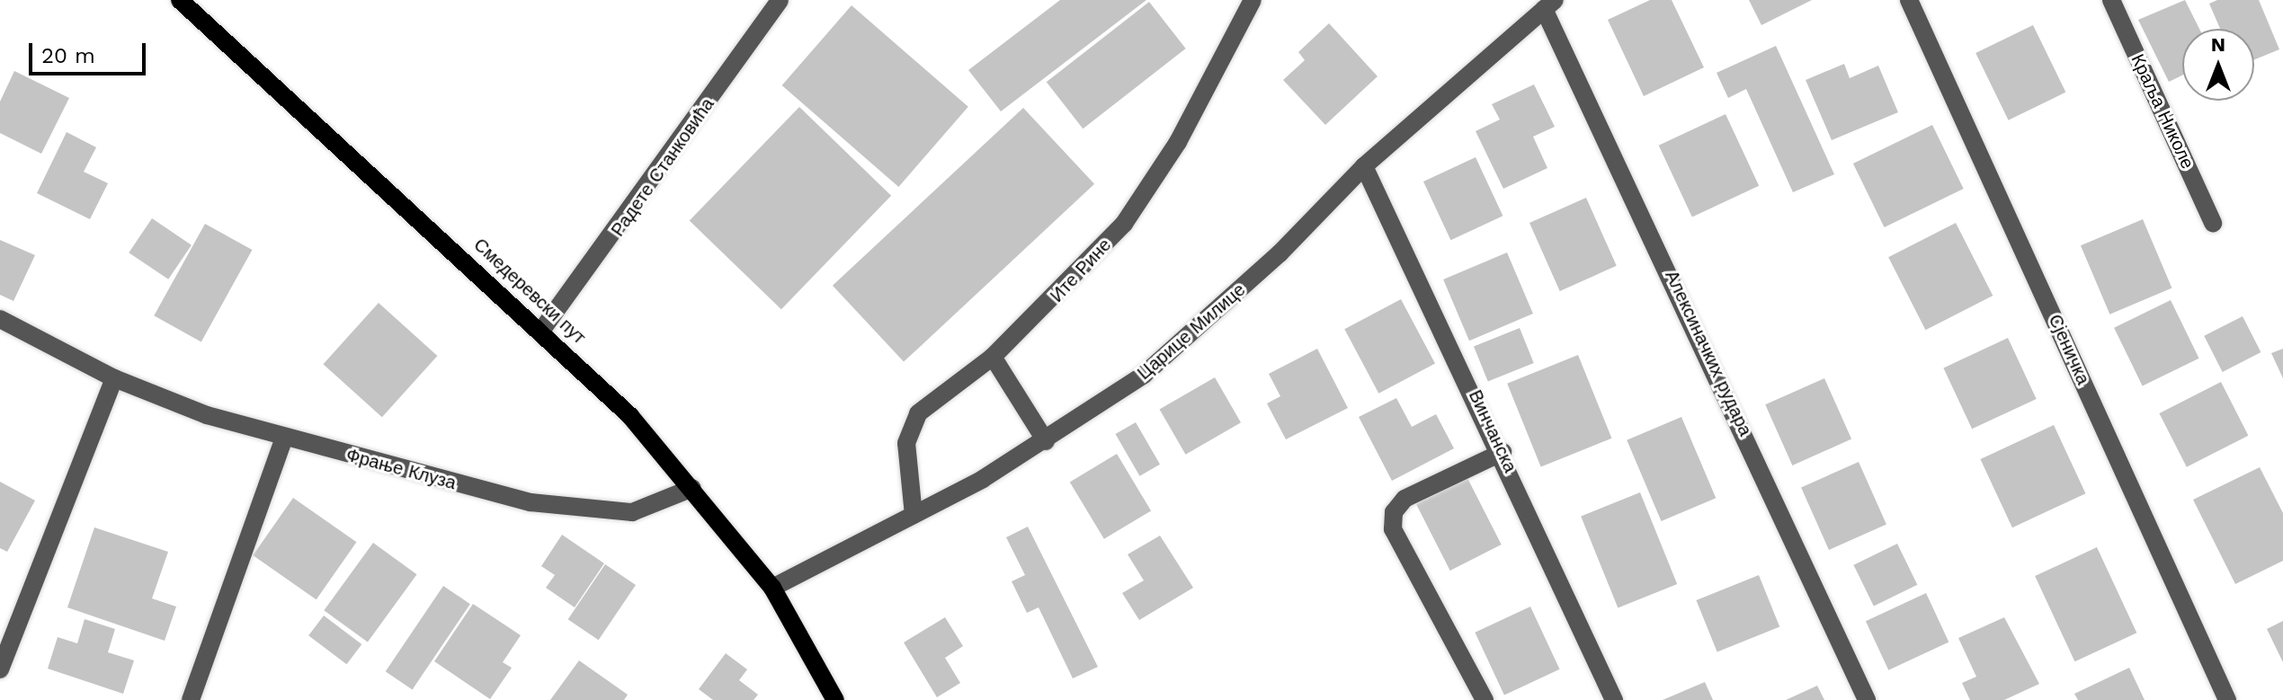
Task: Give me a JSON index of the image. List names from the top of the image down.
{
  "streets": {
    "main road": ["Смедеревски пут"],
    "street": [
      "Краља Николе",
      "Радете Станковића",
      "Ите Рине",
      "Царице Милице",
      "Сјеничка",
      "Алексиначких рудара",
      "Винчанска",
      "Фрање Клуза"
    ]
  },
  "crossings": [
    ["Радете Станковића", "Смедеревски пут"],
    ["Ите Рине", "Царице Милице"],
    ["Смедеревски пут", "Царице Милице"],
    ["Смедеревски пут", "Фрање Клуза"],
    ["Царице Милице", "Алексиначких рудара"],
    ["Царице Милице", "Винчанска"]
  ],
  "scale_bar": "20 m",
  "north": "top"
}
